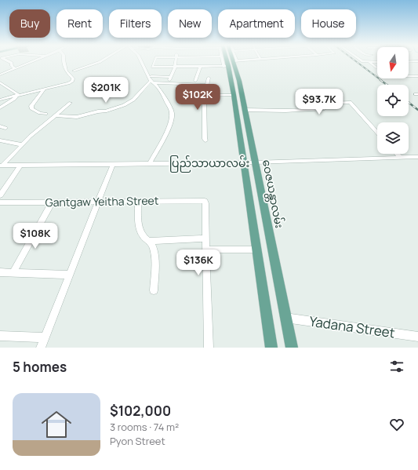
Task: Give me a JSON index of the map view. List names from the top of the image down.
{
  "streets": {
    "main road": ["ဝေဇယန္တာလမ်း"],
    "street": ["ပြည်သာယာလမ်း", "Gantgaw Yeitha Street", "Yadana Street"]
  },
  "crossings": [
    ["ပြည်သာယာလမ်း", "ဝေဇယန္တာလမ်း"],
    ["ဝေဇယန္တာလမ်း", "Yadana Street"]
  ],
  "north": "bottom",
  "page": {
    "chip": [
      "Buy",
      "Rent",
      "Filters",
      "New",
      "Apartment",
      "House"
    ],
    "price": [
      "$201K",
      "$102K",
      "$93.7K",
      "$108K",
      "$136K"
    ],
    "heading": "5 homes",
    "list": [
      {
        "name": "$102,000",
        "note": "3 rooms · 74 m² · Pyon Street"
      }
    ]
  }
}
